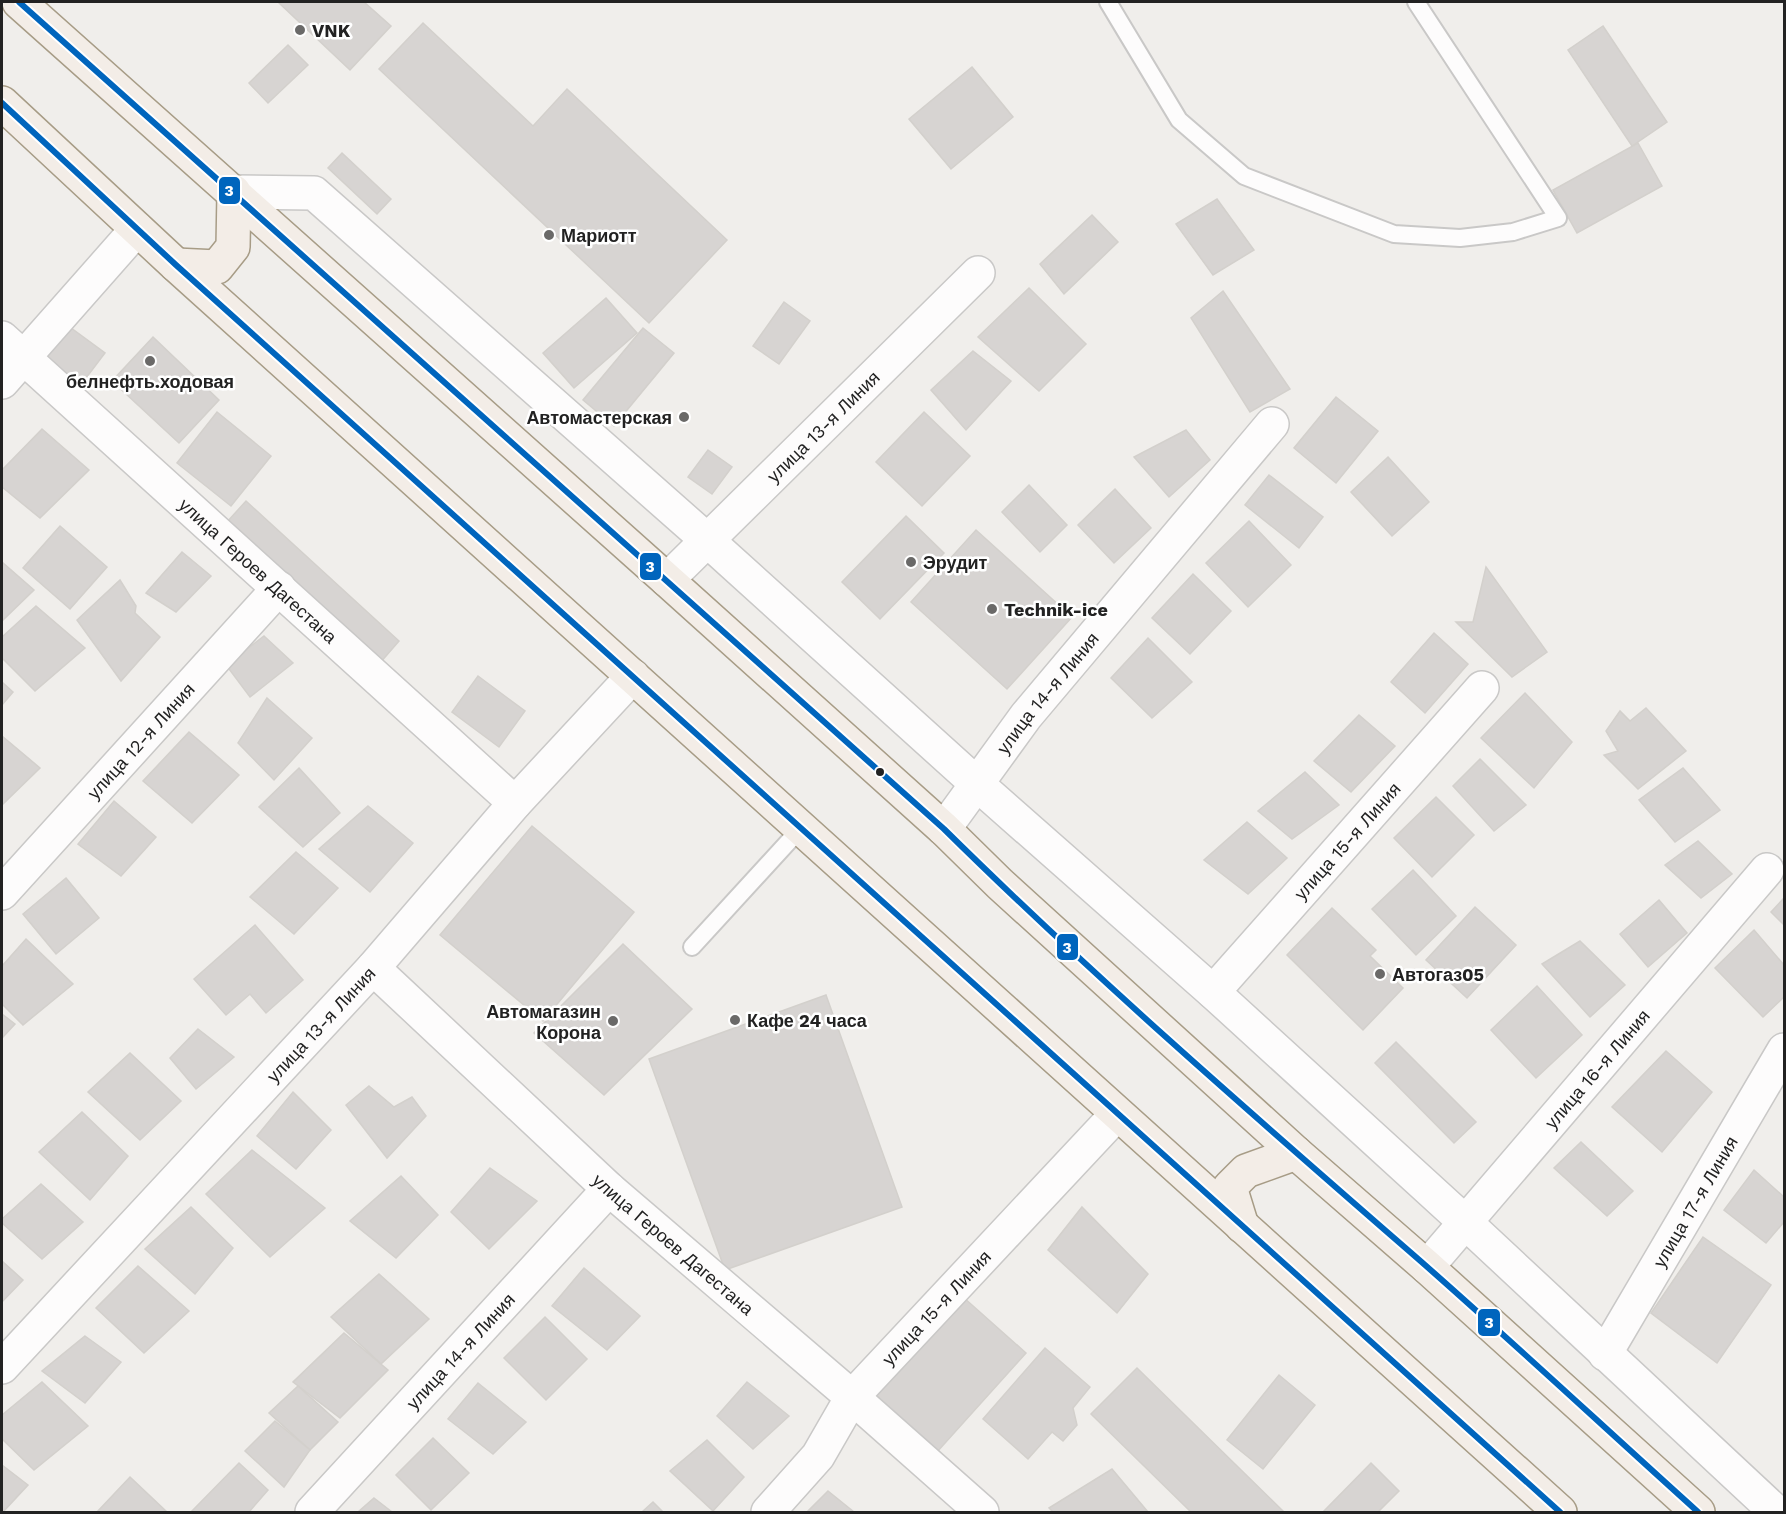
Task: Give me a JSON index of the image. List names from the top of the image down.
{
  "streets": {
    "street": [
      "улица 13-я Линия",
      "улица Героев Дагестана",
      "улица 14-я Линия",
      "улица 12-я Линия",
      "улица 15-я Линия",
      "улица 16-я Линия",
      "улица 17-я Линия"
    ]
  },
  "crossings": [
    ["улица 13-я Линия", "улица Героев Дагестана"],
    ["улица Героев Дагестана", "улица 14-я Линия"],
    ["улица Героев Дагестана", "улица 12-я Линия"],
    ["улица Героев Дагестана", "улица 15-я Линия"]
  ],
  "places": [
    "VNK",
    "Мариотт",
    "белнефть.ходовая",
    "Автомастерская",
    "Эрудит",
    "Technik-ice",
    "Автогаз05",
    "Кафе 24 часа",
    "Автомагазин Корона"
  ],
  "lines": ["transit line 3"]
}
